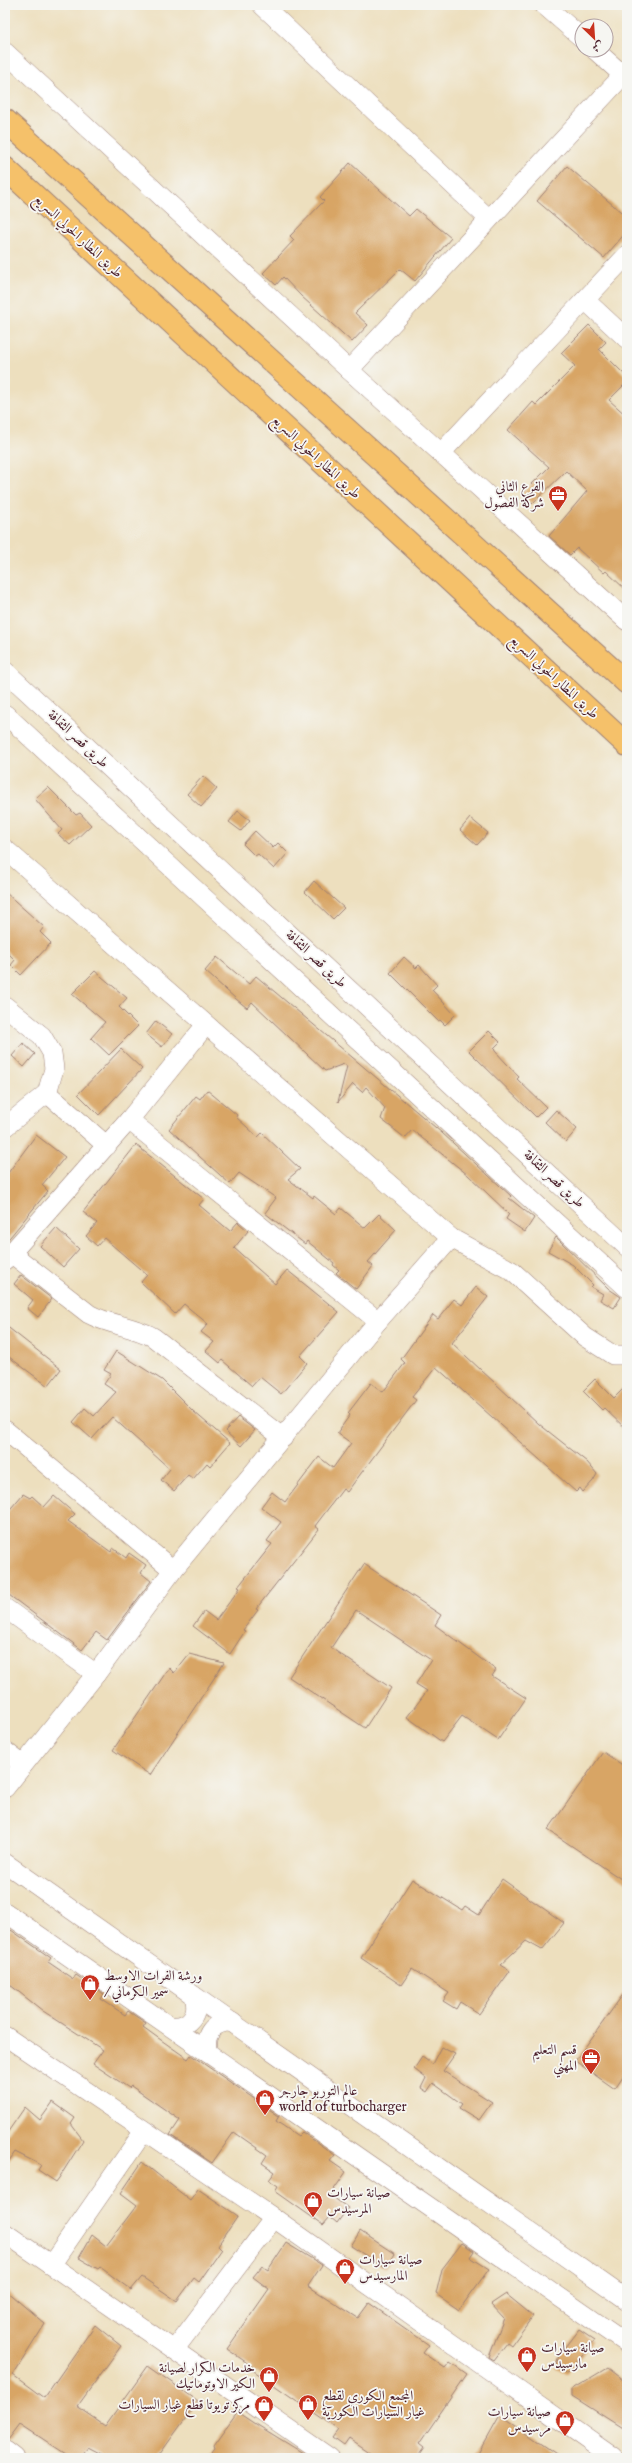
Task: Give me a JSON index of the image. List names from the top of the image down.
{
  "streets": {
    "highway": ["طريق المطار الحولي السريع"],
    "street": ["طريق قصر الثقافة"]
  },
  "places": {
    "office": ["الفرع الثاني شركة الفصول", "قسم التعليم المهني"],
    "shop": [
      "ورشة الفرات الاوسط / سمير الكرماني",
      "عالم التوربو جارجر world of turbocharger",
      "صيانة سيارات المرسيدس",
      "صيانة سيارات المارسيدس",
      "صيانة سيارات مارسيدس",
      "خدمات الكرار لصيانة الكير الاوتوماتيك",
      "المجمع الكوري لقطع غيار السيارات الكورية",
      "مركز تويوتا قطع غيار السيارات",
      "صيانة سيارات مرسيدس"
    ]
  },
  "north": "bottom right"
}
